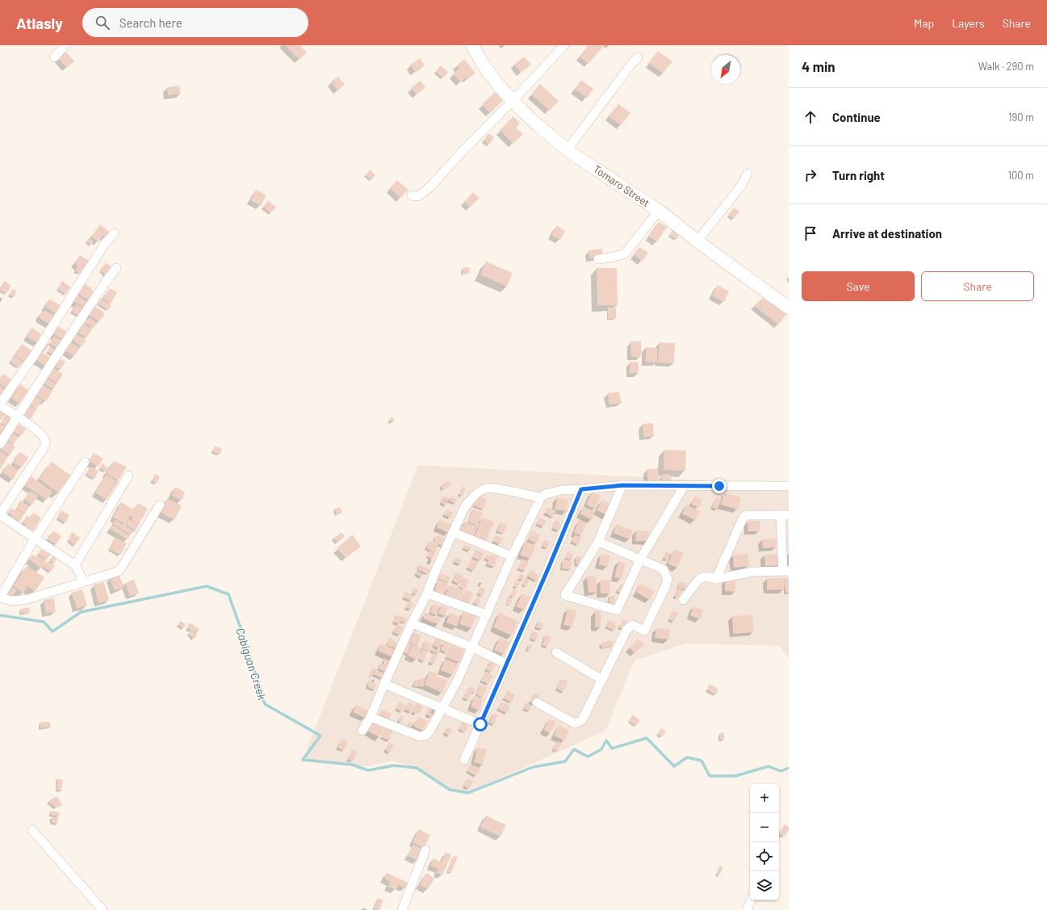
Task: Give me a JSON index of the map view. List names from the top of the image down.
{
  "streets": {
    "street": ["Tomaro Street"]
  },
  "water": ["Cabiguan Creek"],
  "north": "bottom left",
  "page": {
    "header": "Atlasly",
    "search": "Search here",
    "nav": ["Map", "Layers", "Share"],
    "heading": ["4 min", "Walk · 290 m"],
    "list": [
      ["Continue", "190 m"],
      ["Turn right", "100 m"],
      "Arrive at destination"
    ],
    "buttons": ["Save", "Share"],
    "map_buttons": ["+", "−"]
  }
}
